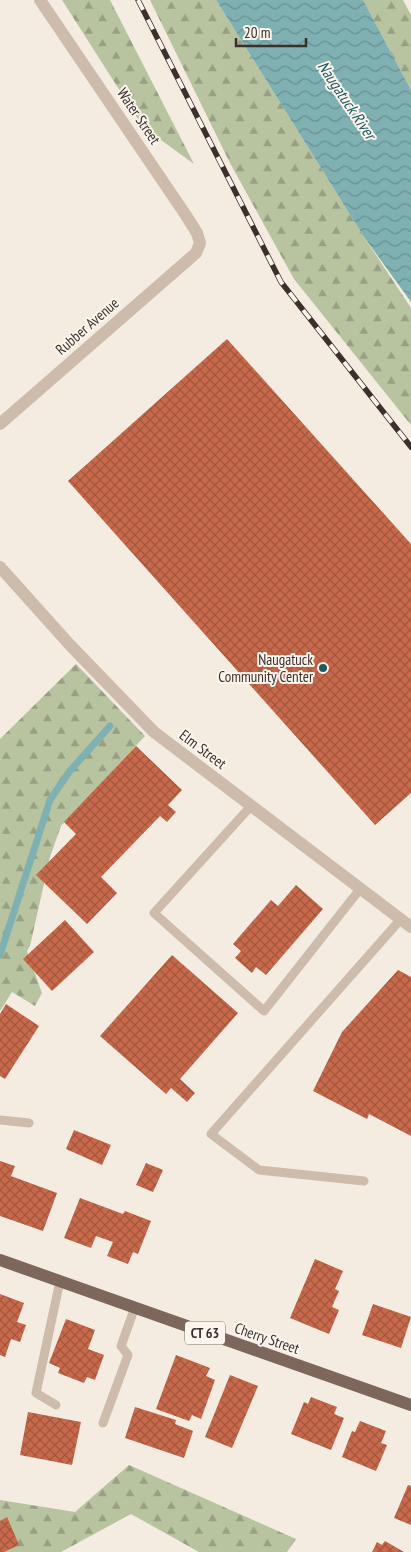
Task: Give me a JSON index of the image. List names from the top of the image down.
{
  "streets": {
    "main road": ["CT 63", "Cherry Street"],
    "street": ["Water Street", "Rubber Avenue", "Elm Street"]
  },
  "crossings": [
    ["Water Street", "Rubber Avenue"]
  ],
  "water": ["Naugatuck River"],
  "places": ["Naugatuck Community Center"],
  "scale_bar": "20 m"
}
